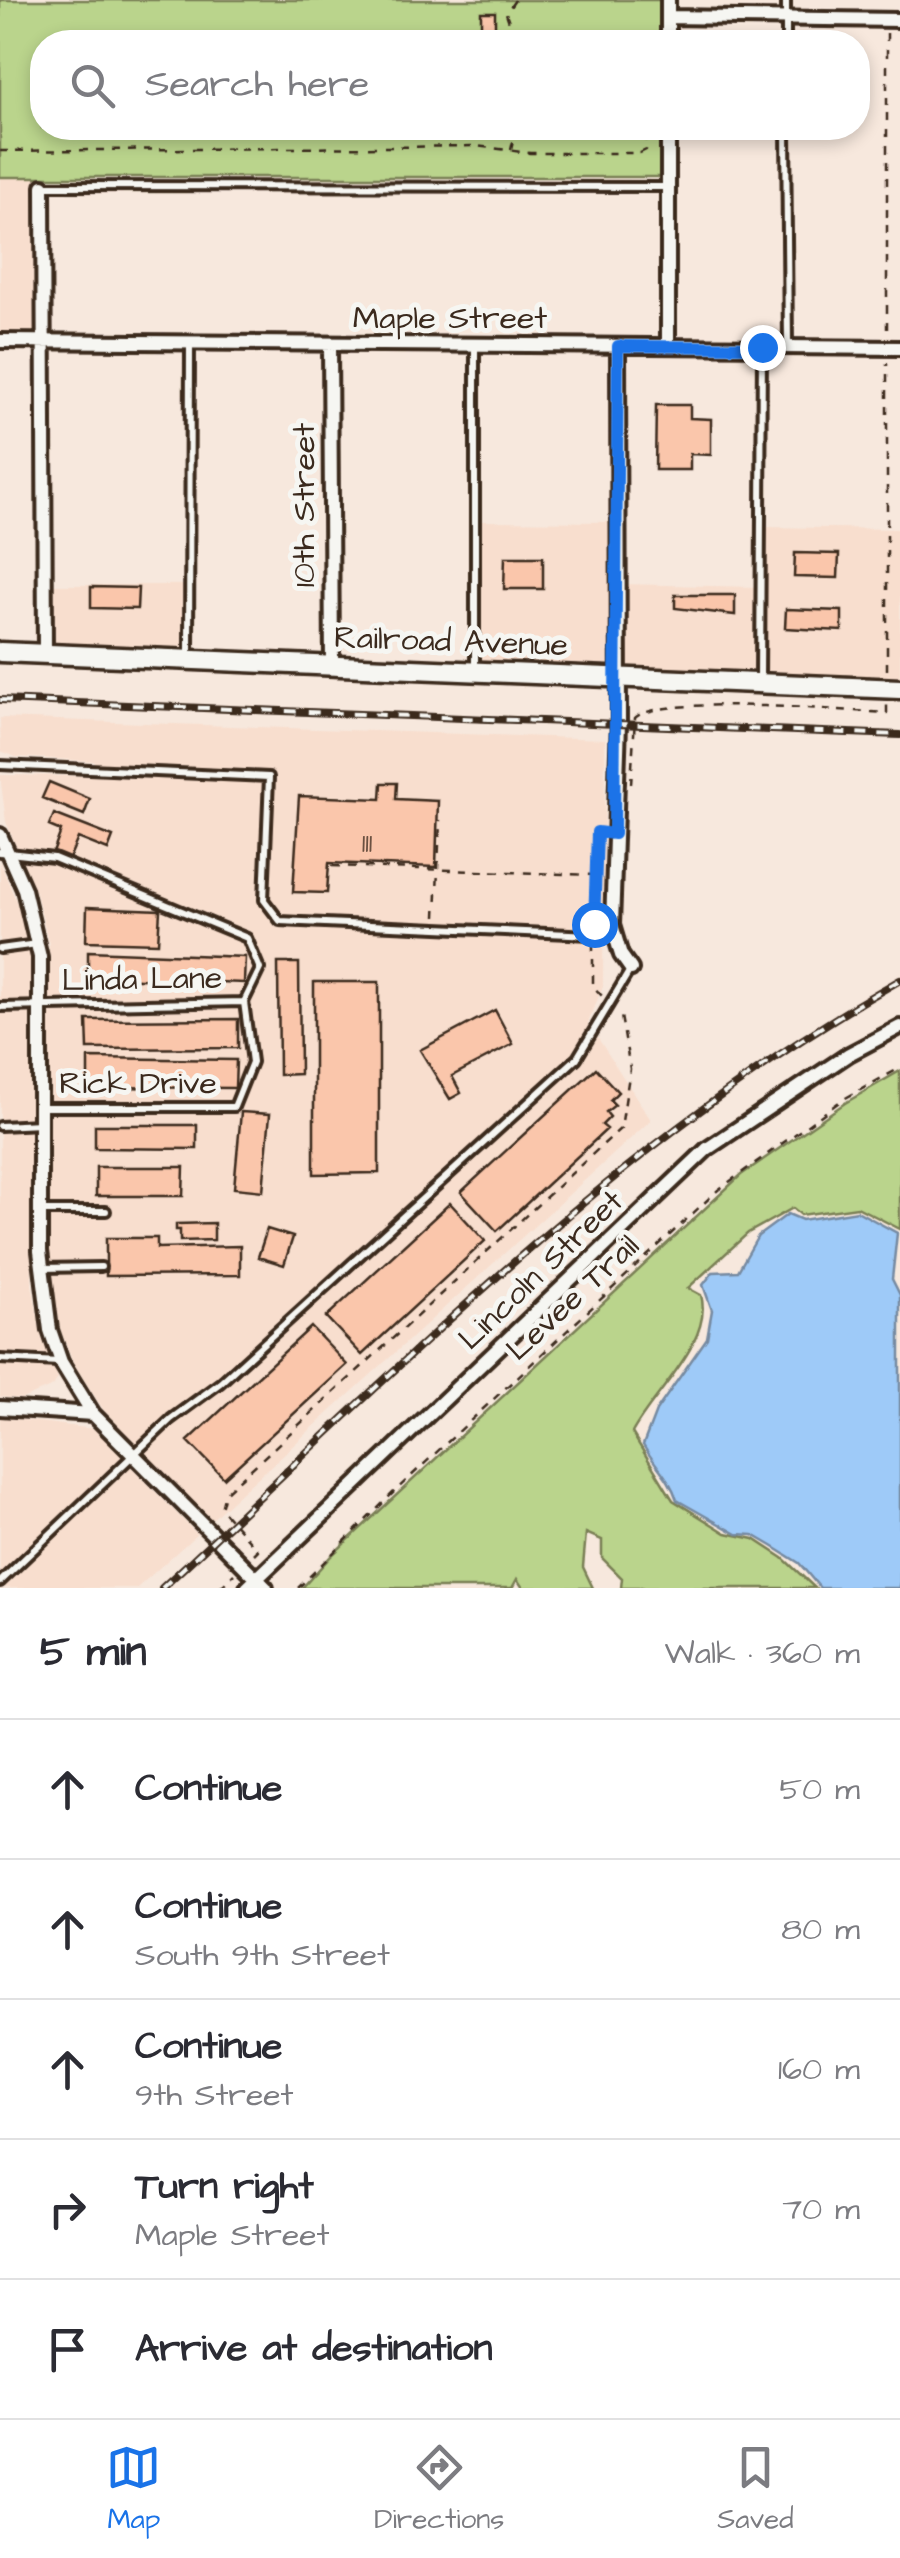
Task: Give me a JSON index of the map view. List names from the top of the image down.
{
  "streets": {
    "main road": ["Railroad Avenue"],
    "street": ["Maple Street", "10th Street", "Lincoln Street"],
    "lane": ["Linda Lane", "Rick Drive"],
    "path": ["Levee Trail"]
  },
  "crossings": [
    ["Maple Street", "10th Street"],
    ["10th Street", "Railroad Avenue"],
    ["Linda Lane", "Rick Drive"]
  ],
  "house_numbers": ["111"],
  "page": {
    "search": "Search here",
    "heading": ["5 min", "Walk · 360 m"],
    "list": [
      ["Continue", "50 m"],
      ["Continue", "South 9th Street", "80 m"],
      ["Continue", "9th Street", "160 m"],
      ["Turn right", "Maple Street", "70 m"],
      "Arrive at destination"
    ],
    "nav": ["Map", "Directions", "Saved"]
  }
}
